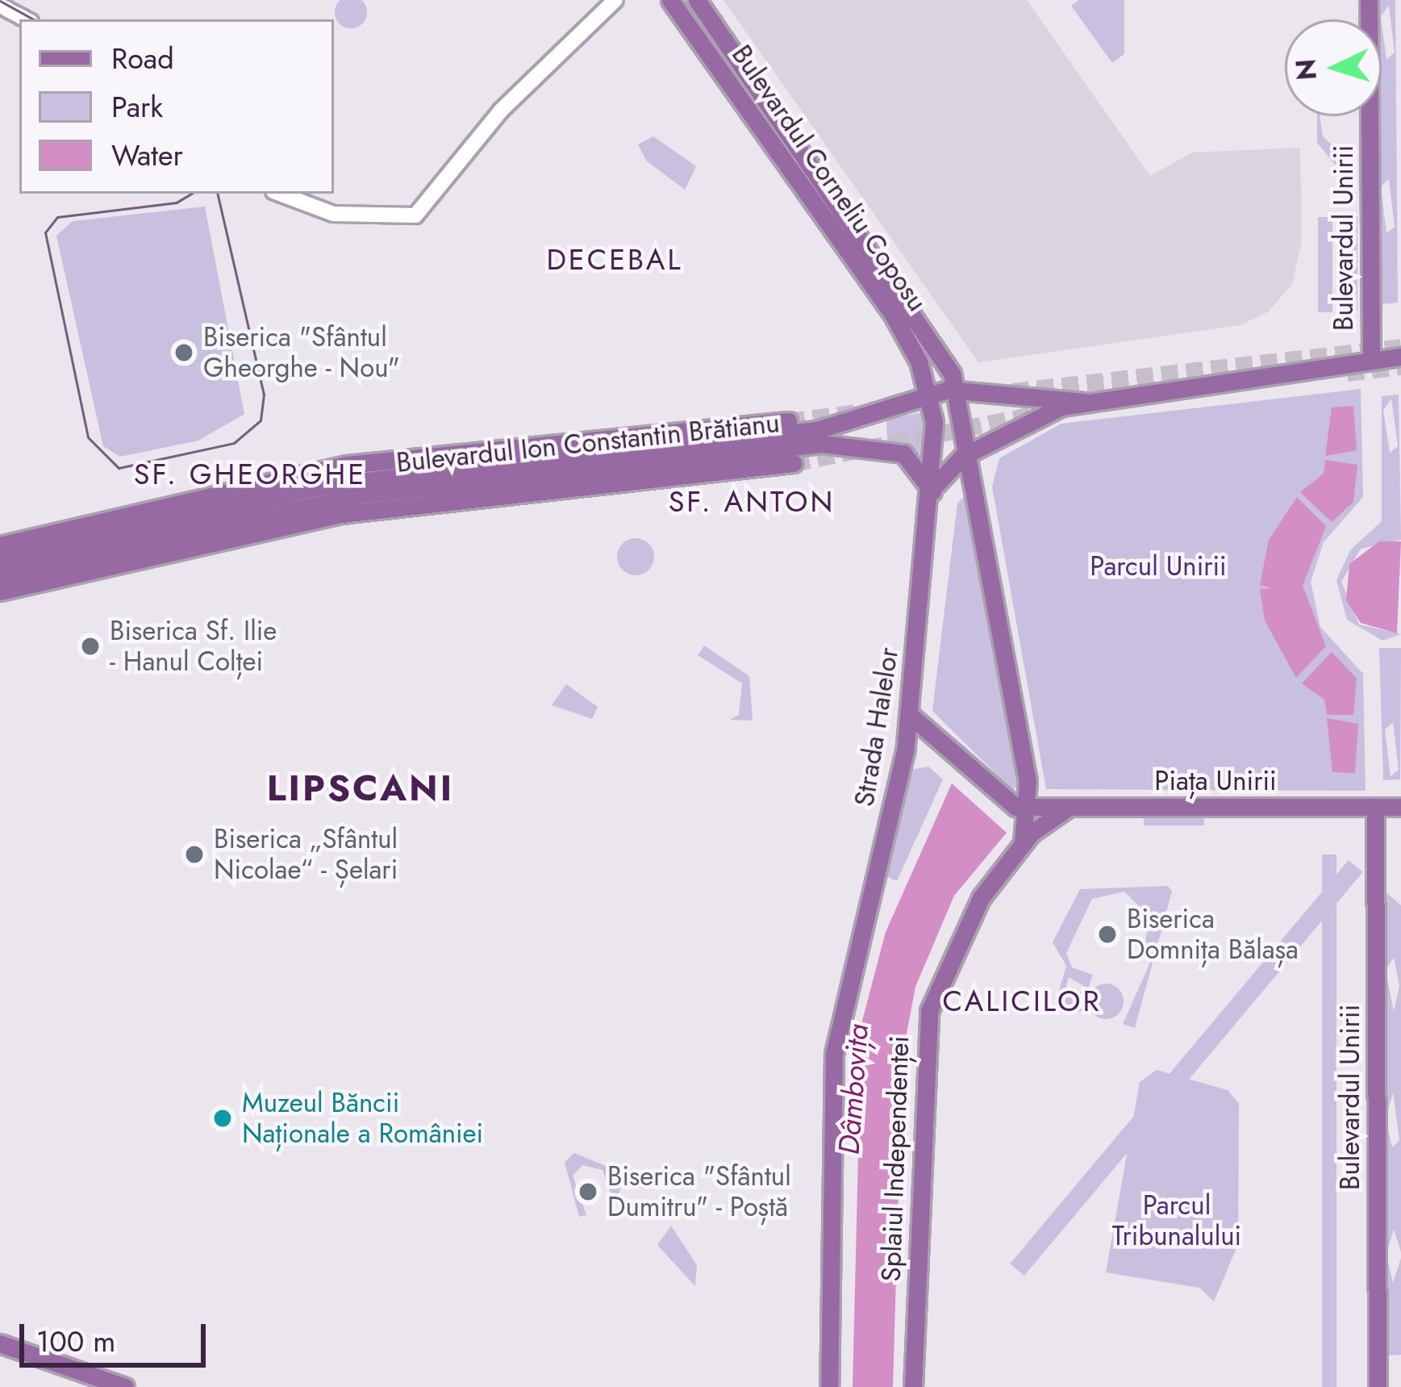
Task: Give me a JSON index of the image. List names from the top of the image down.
{
  "streets": {
    "main road": [
      "Bulevardul Corneliu Coposu",
      "Bulevardul Unirii",
      "Bulevardul Ion Constantin Brătianu",
      "Strada Halelor",
      "Piața Unirii",
      "Splaiul Independenței"
    ]
  },
  "crossings": [
    ["Bulevardul Corneliu Coposu", "Bulevardul Ion Constantin Brătianu"],
    ["Bulevardul Unirii", "Piața Unirii"],
    ["Bulevardul Ion Constantin Brătianu", "Strada Halelor"],
    ["Strada Halelor", "Piața Unirii"],
    ["Piața Unirii", "Splaiul Independenței"]
  ],
  "districts": [
    "DECEBAL",
    "SF. GHEORGHE",
    "SF. ANTON",
    "LIPSCANI",
    "CALICILOR"
  ],
  "water": ["Dâmbovița"],
  "parks": ["Parcul Unirii", "Parcul Tribunalului"],
  "places": [
    "Biserica \"Sfântul Gheorghe - Nou\"",
    "Biserica Sf. Ilie - Hanul Colței",
    "Biserica „Sfântul Nicolae“ - Șelari",
    "Biserica Domnița Bălașa",
    "Muzeul Băncii Naționale a României",
    "Biserica \"Sfântul Dumitru\" - Poștă"
  ],
  "legend": ["Road", "Park", "Water"],
  "scale_bar": "100 m",
  "north": "left"
}
